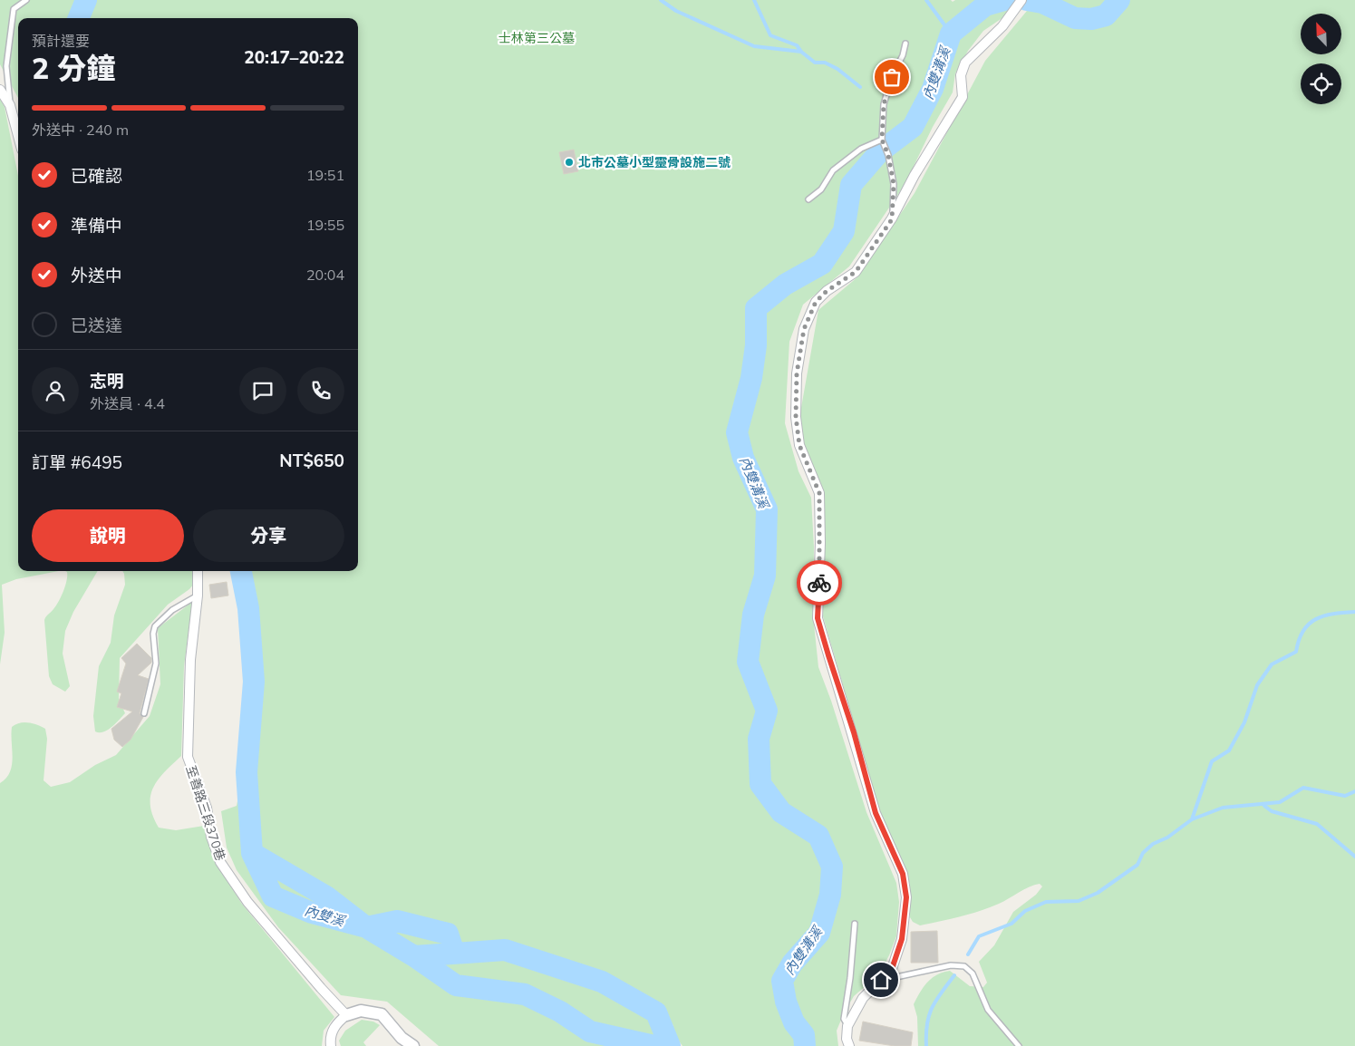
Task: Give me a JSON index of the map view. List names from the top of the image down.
{
  "streets": {
    "street": ["至善路三段370巷"]
  },
  "water": ["內雙溝溪", "內雙溪"],
  "parks": ["士林第三公墓"],
  "places": ["北市公墓小型靈骨設施二號"],
  "north": "top left",
  "page": {
    "heading": ["2 分鐘", "預計還要", "20:17–20:22"],
    "panel": [
      "志明",
      "外送員 · 4.4",
      "訂單 #6495",
      "NT$650"
    ],
    "bar": "外送中 · 240 m",
    "list": [
      ["已確認", "19:51"],
      ["準備中", "19:55"],
      ["外送中", "20:04"],
      "已送達"
    ],
    "buttons": ["說明", "分享"]
  }
}
